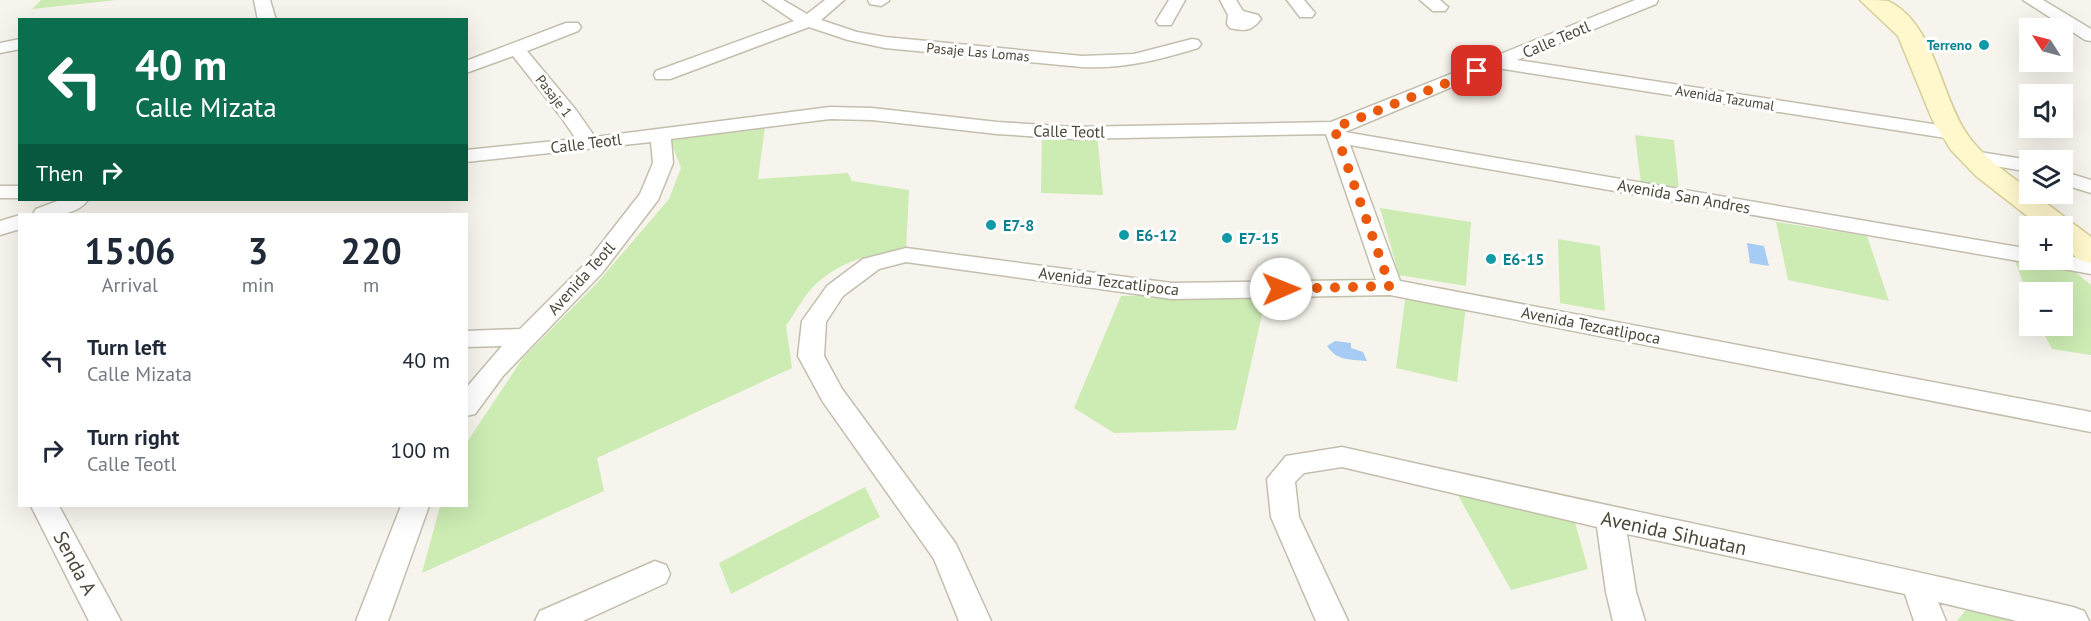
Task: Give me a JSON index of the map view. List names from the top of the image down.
{
  "streets": {
    "street": [
      "Calle Teotl",
      "Pasaje Las Lomas",
      "Pasaje 1",
      "Avenida Tazumal",
      "Avenida San Andres",
      "Avenida Teotl",
      "Avenida Tezcatlipoca",
      "Avenida Sihuatan",
      "Senda A"
    ]
  },
  "crossings": [
    ["Calle Teotl", "Pasaje 1"],
    ["Calle Teotl", "Avenida Tazumal"],
    ["Calle Teotl", "Avenida San Andres"],
    ["Calle Teotl", "Avenida Teotl"]
  ],
  "places": [
    "Terreno",
    "E7-8",
    "E6-12",
    "E7-15",
    "E6-15"
  ],
  "north": "top left",
  "page": {
    "map_buttons": ["+", "−"],
    "turn": ["40 m", "Calle Mizata"],
    "then": "Then",
    "eta": [
      "15:06",
      "Arrival",
      "3",
      "min",
      "220",
      "m"
    ],
    "list": [
      {
        "name": "Turn left",
        "note": "Calle Mizata",
        "value": "40 m"
      },
      {
        "name": "Turn right",
        "note": "Calle Teotl",
        "value": "100 m"
      }
    ]
  }
}
